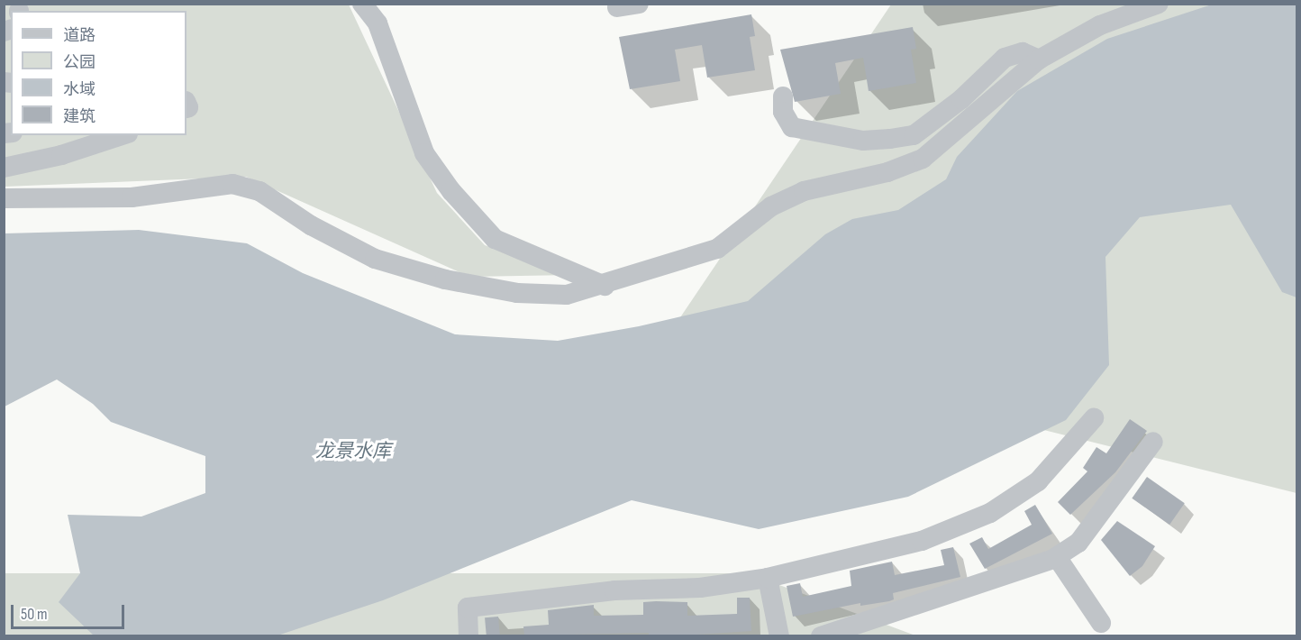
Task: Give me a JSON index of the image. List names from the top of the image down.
{
  "water": ["龙景水库"],
  "legend": [
    "道路",
    "公园",
    "水域",
    "建筑"
  ],
  "scale_bar": "50 m"
}
